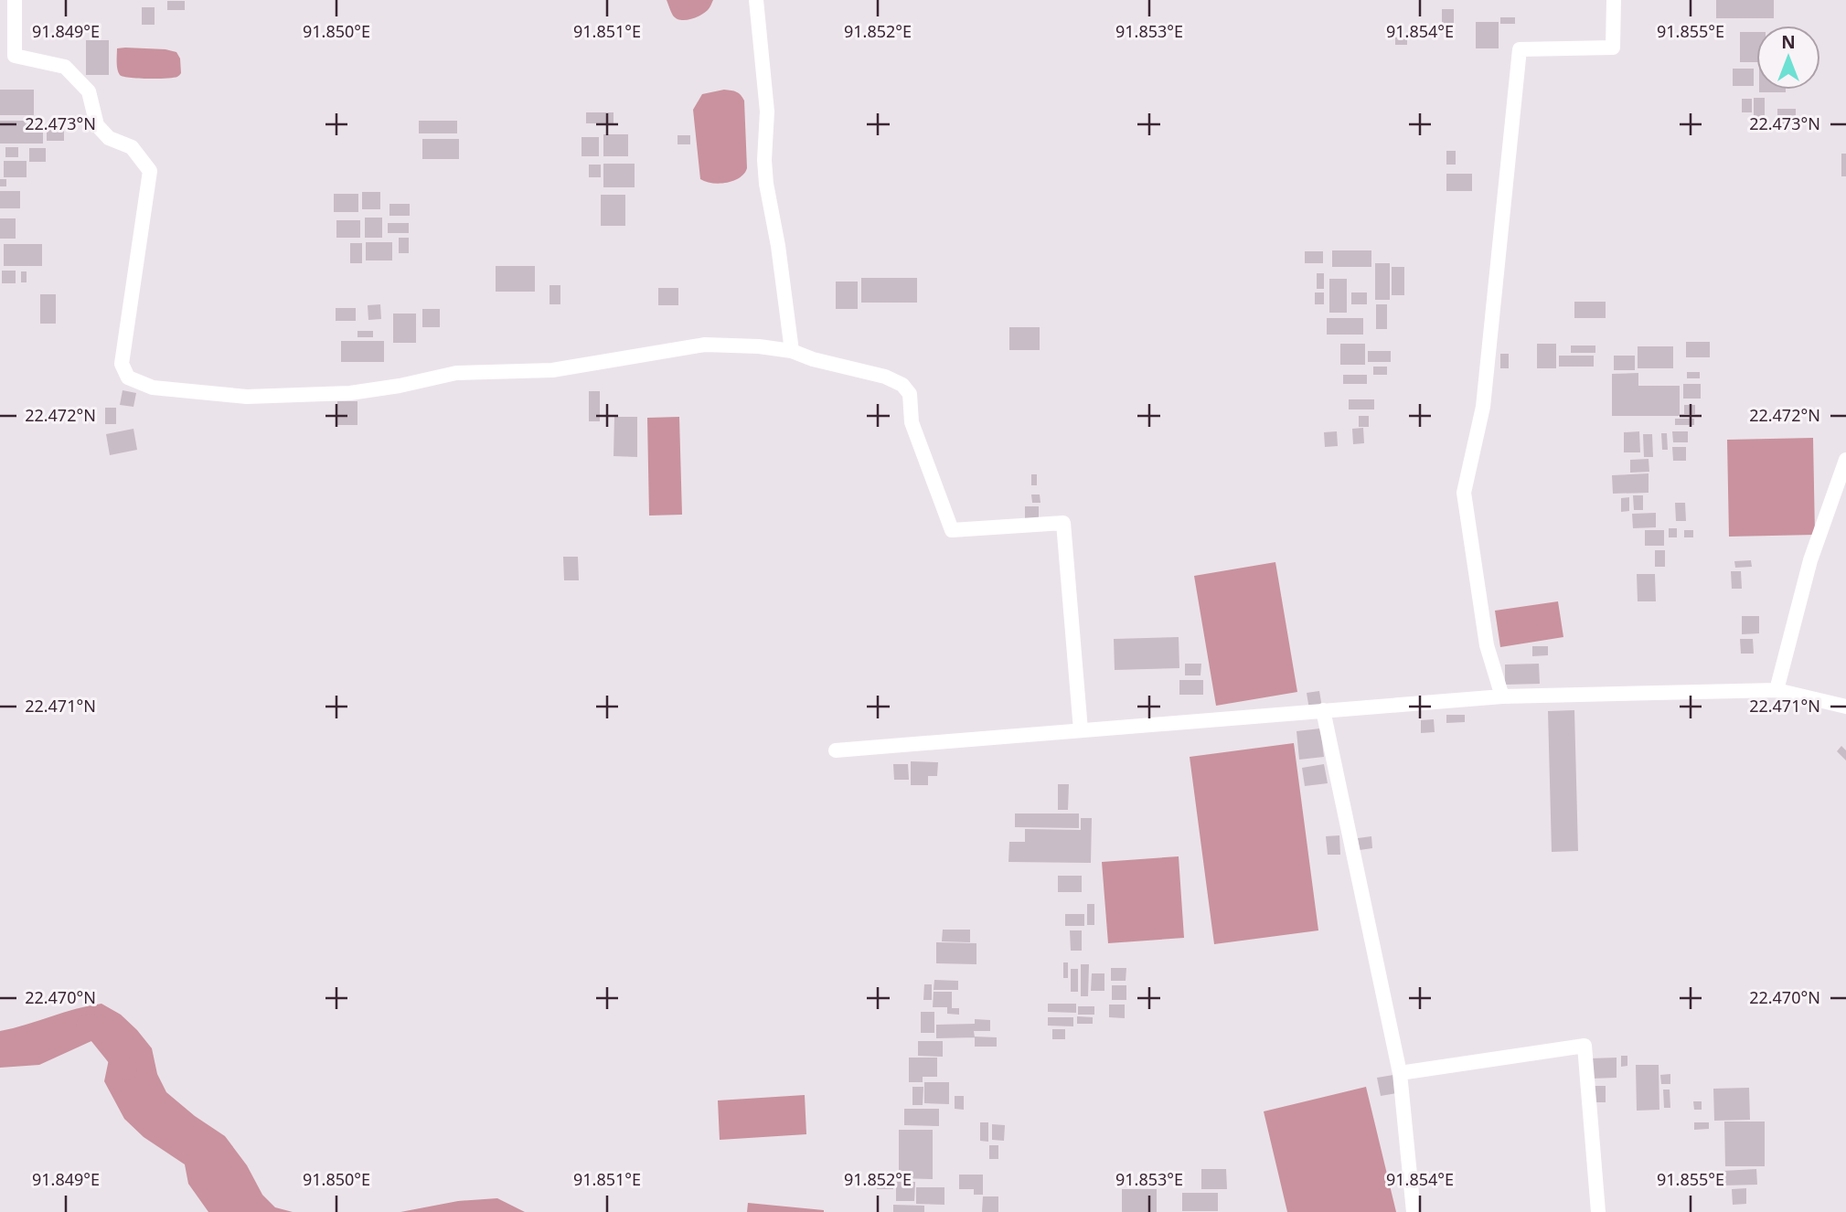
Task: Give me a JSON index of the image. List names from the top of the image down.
{
  "north": "top",
  "coordinates": [
    "91.849°E",
    "91.850°E",
    "91.851°E",
    "91.852°E",
    "91.853°E",
    "91.854°E",
    "91.855°E",
    "22.473°N",
    "22.472°N",
    "22.471°N",
    "22.470°N"
  ]
}
